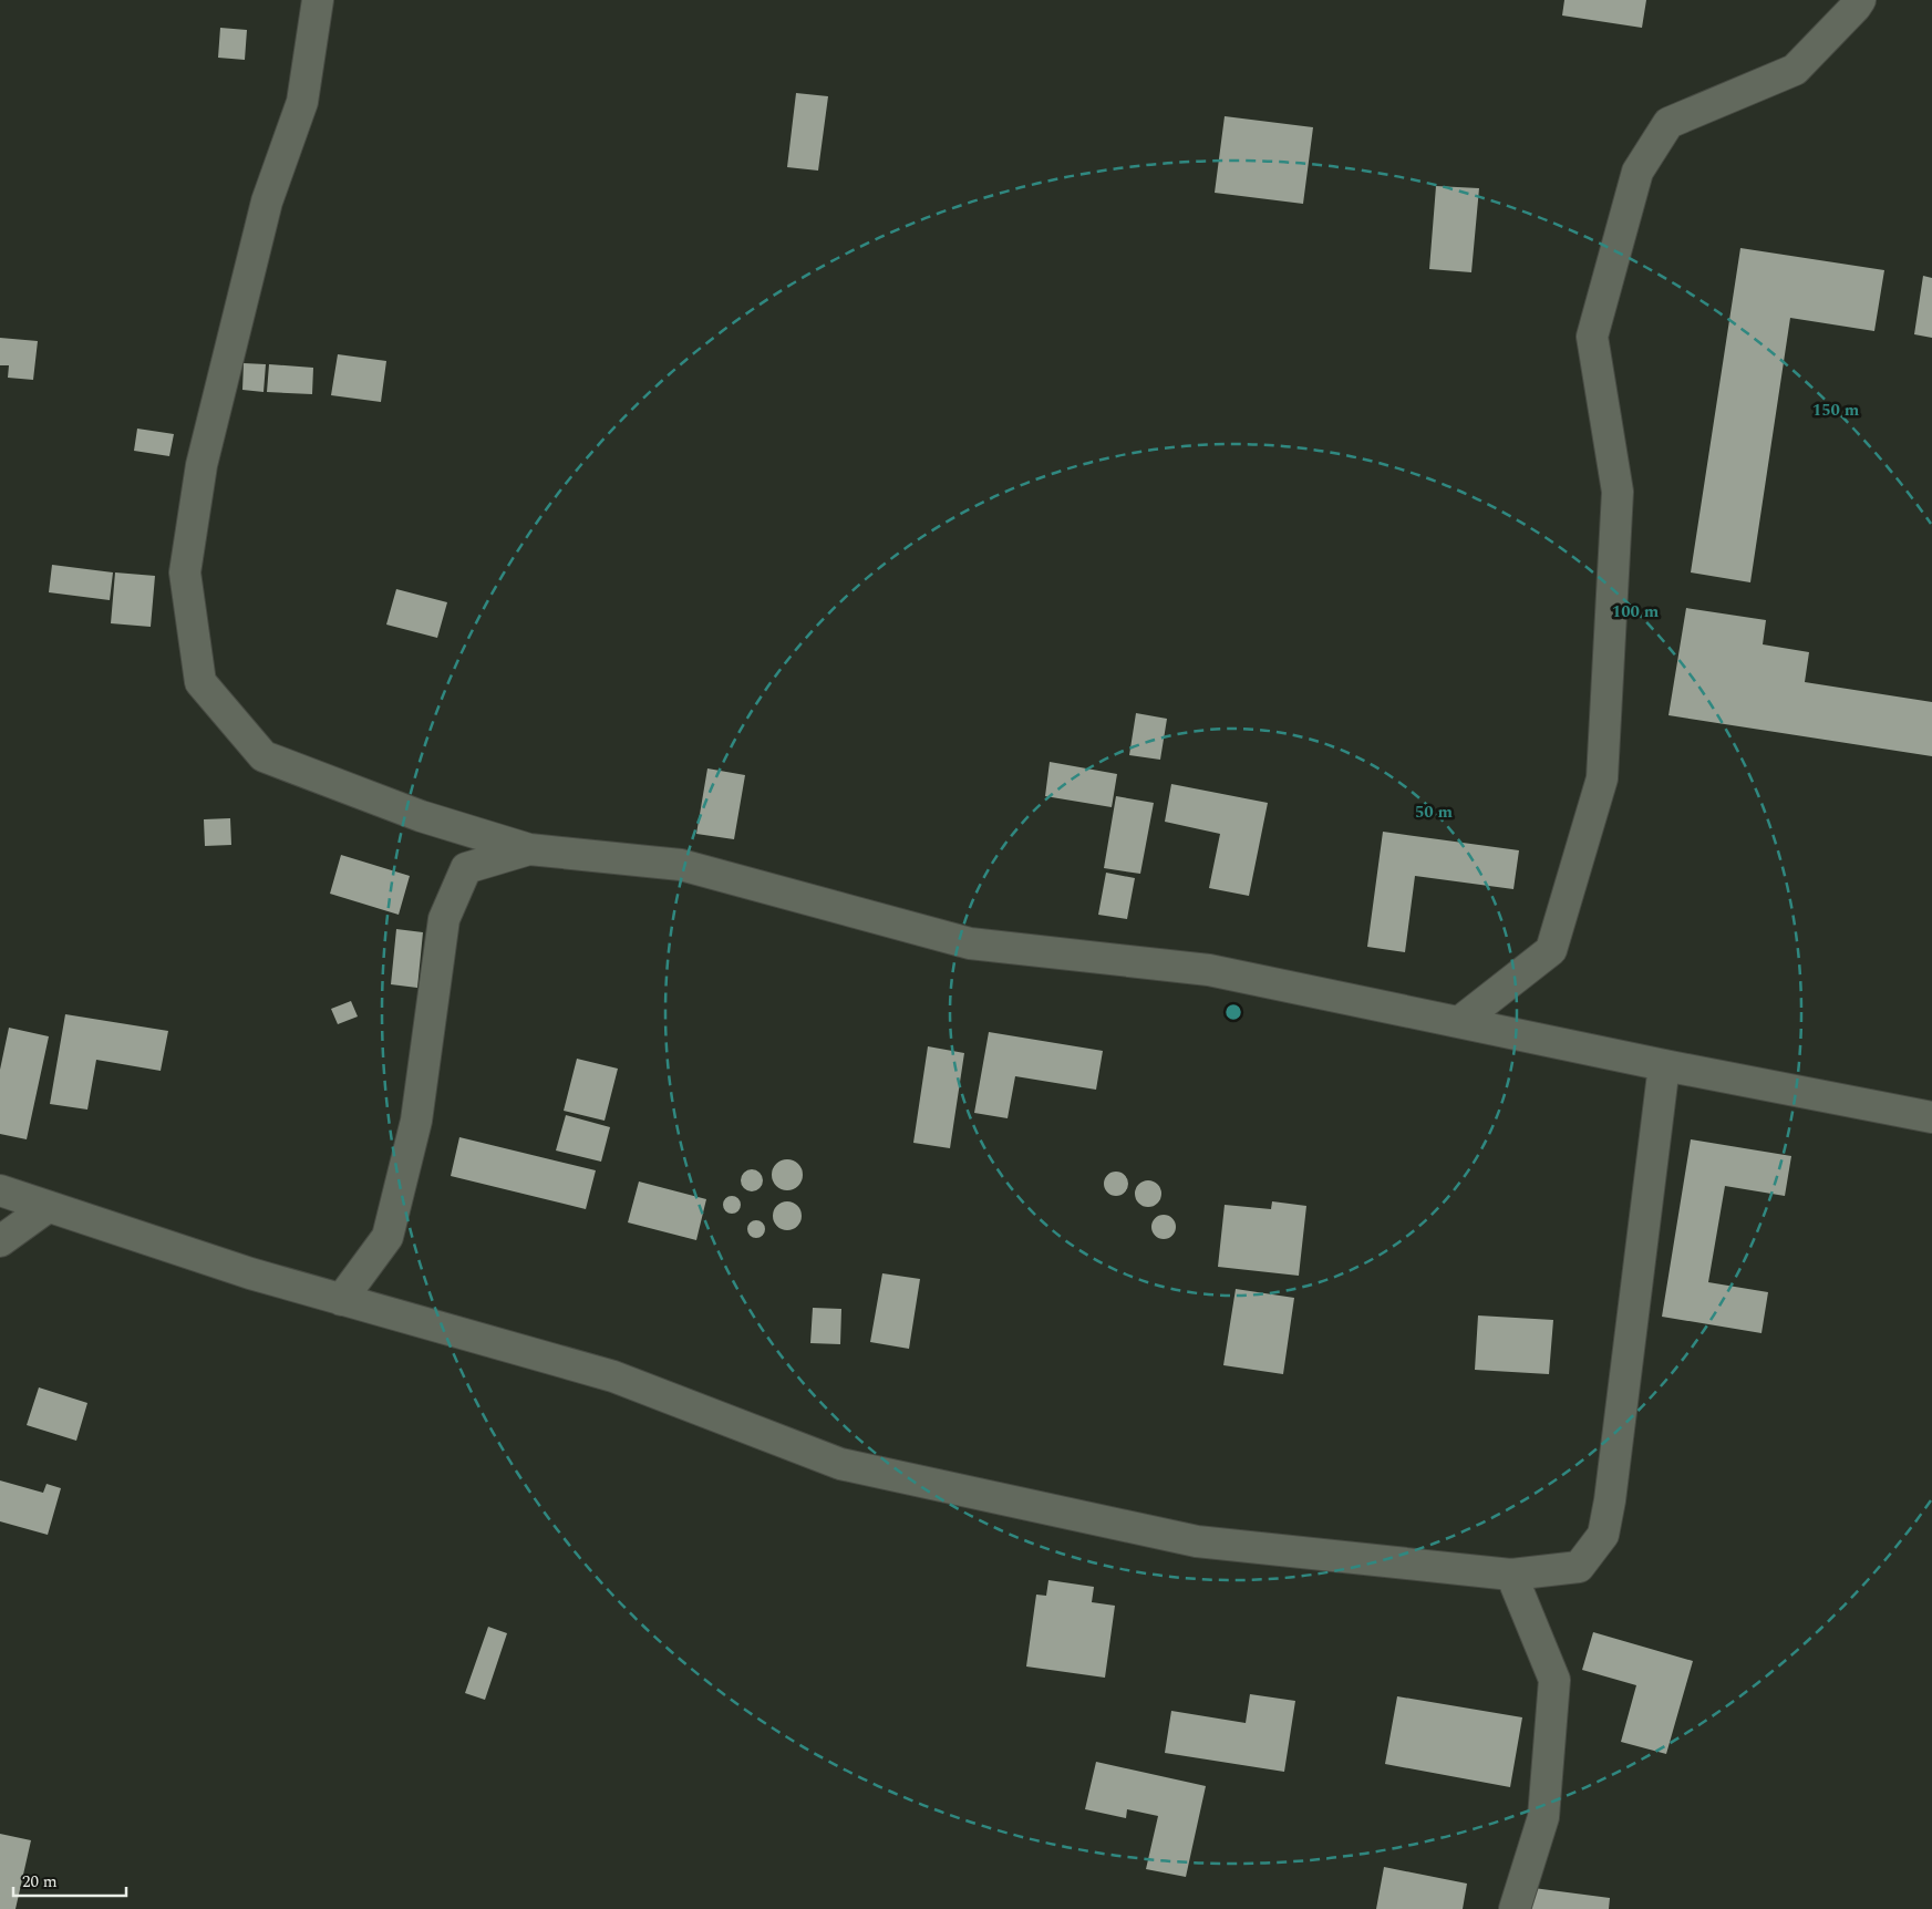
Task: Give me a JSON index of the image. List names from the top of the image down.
{
  "scale_bar": "20 m",
  "rings": ["150 m", "100 m", "50 m"]
}
